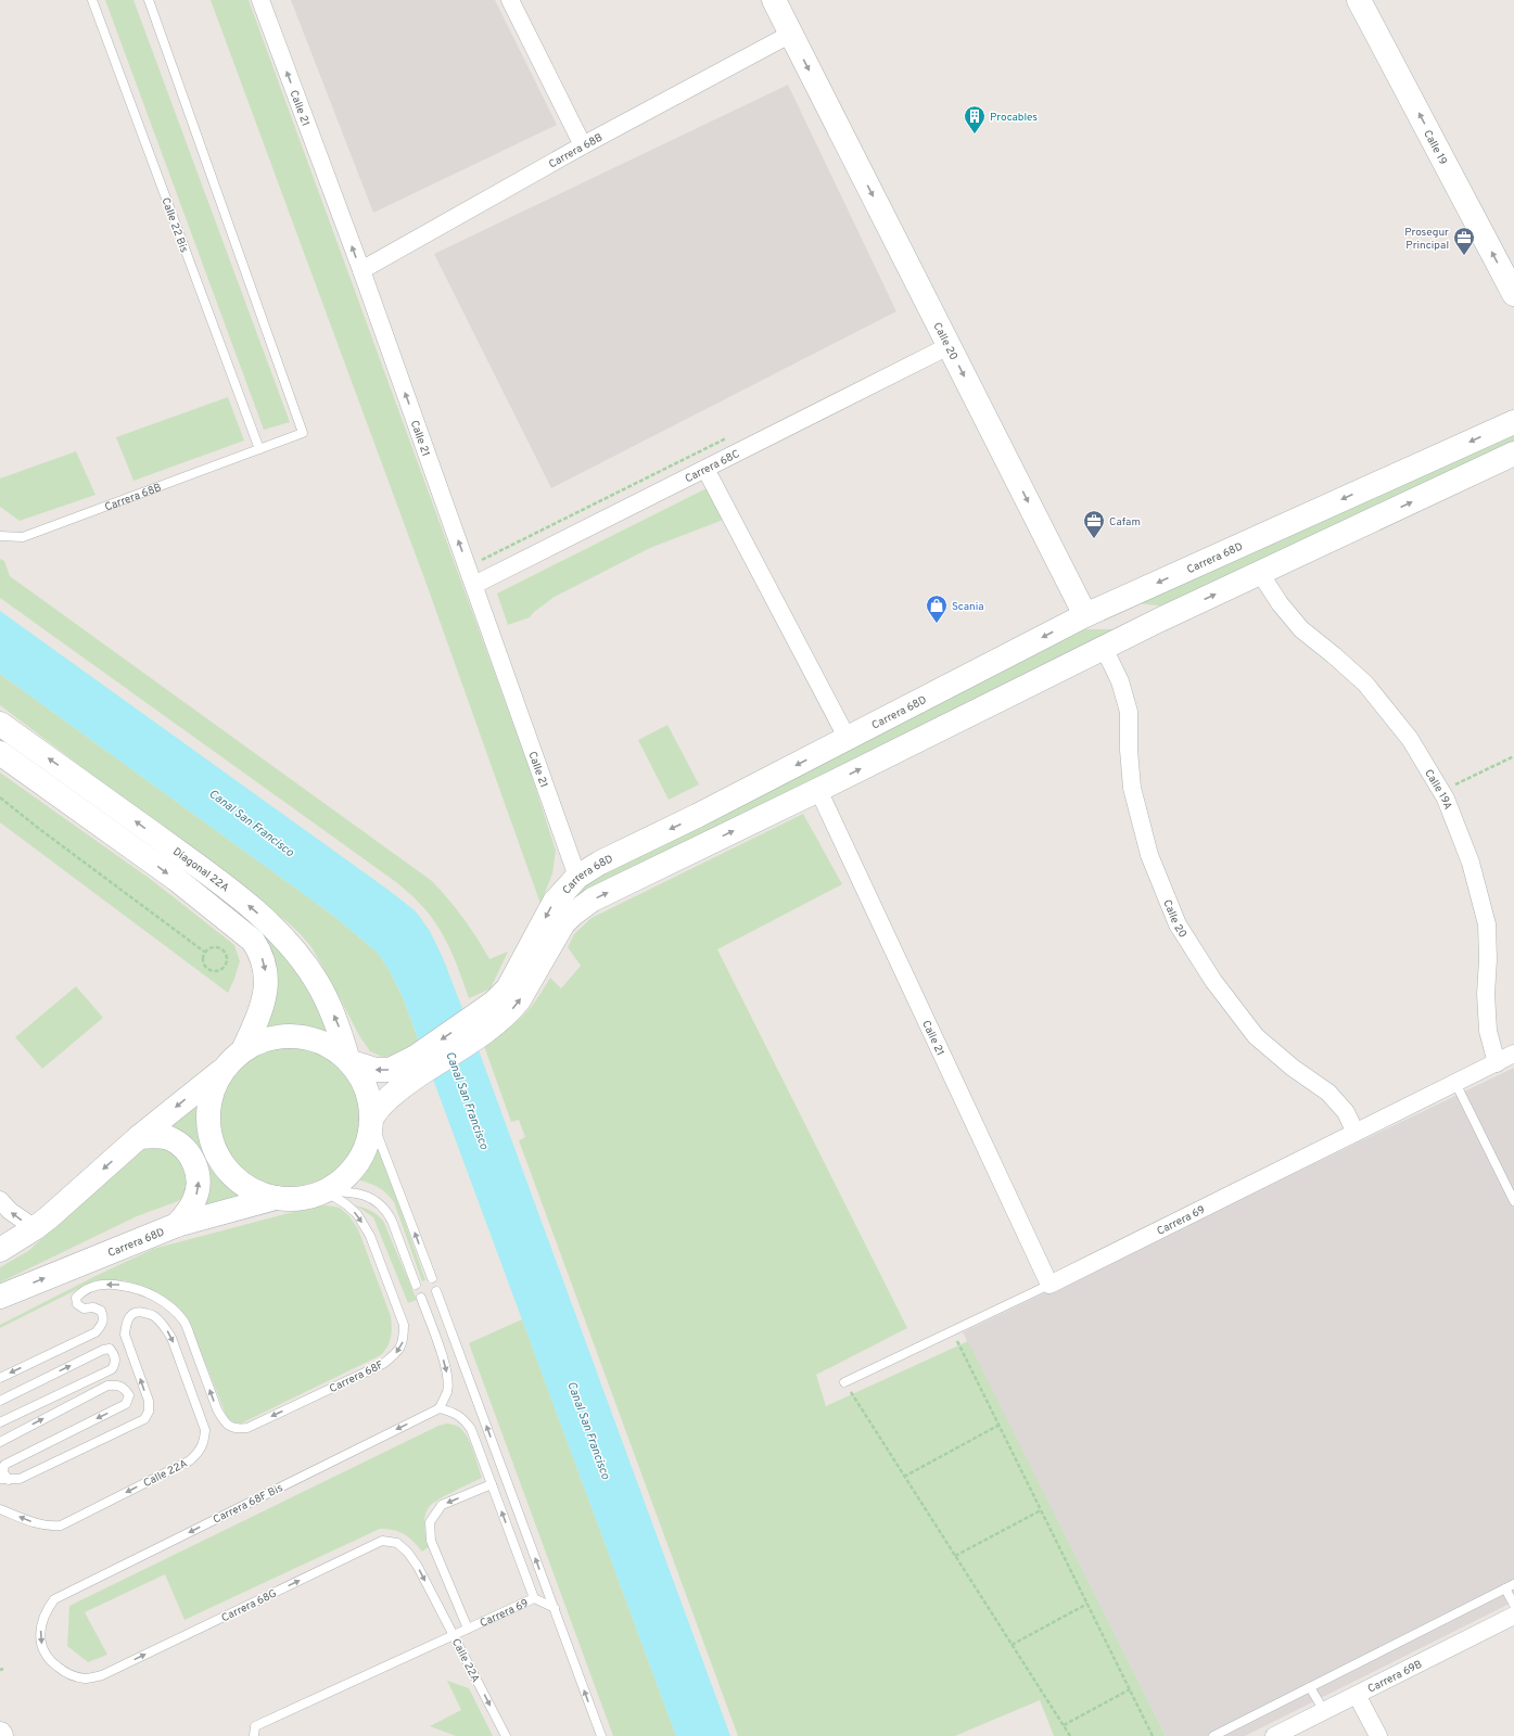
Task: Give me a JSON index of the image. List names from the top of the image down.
{
  "streets": {
    "main road": [
      "Calle 19",
      "Calle 20",
      "Carrera 68D",
      "Diagonal 22A"
    ],
    "street": [
      "Calle 21",
      "Carrera 68B",
      "Carrera 68C",
      "Calle 19A",
      "Carrera 69",
      "Carrera 69B"
    ],
    "lane": [
      "Calle 22 Bis",
      "Carrera 68F",
      "Calle 22A",
      "Carrera 68F Bis",
      "Carrera 68G"
    ]
  },
  "crossings": [
    ["Calle 21", "Carrera 68B"],
    ["Calle 21", "Carrera 68C"],
    ["Calle 21", "Carrera 68D"],
    ["Calle 21", "Carrera 69"],
    ["Carrera 68B", "Calle 22 Bis"],
    ["Carrera 68B", "Calle 20"],
    ["Calle 20", "Carrera 68C"],
    ["Calle 20", "Carrera 68D"],
    ["Calle 20", "Carrera 69"],
    ["Carrera 68D", "Calle 19A"],
    ["Carrera 68D", "Diagonal 22A"],
    ["Calle 19A", "Carrera 69"],
    ["Carrera 69", "Calle 22A"],
    ["Calle 22A", "Carrera 68G"],
    ["Carrera 68F Bis", "Carrera 68G"]
  ],
  "one_way": [
    "Calle 21",
    "Calle 19",
    "Calle 20",
    "Diagonal 22A",
    "Carrera 68G"
  ],
  "water": ["Canal San Francisco"],
  "places": {
    "building": ["Procables"],
    "office": ["Prosegur Principal", "Cafam"],
    "shop": ["Scania"]
  }
}
